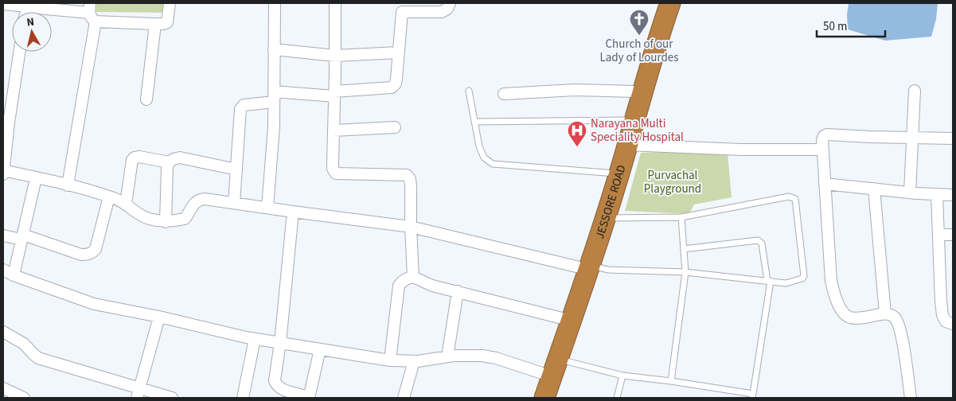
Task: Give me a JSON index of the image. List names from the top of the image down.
{
  "streets": {
    "highway": ["JESSORE ROAD"]
  },
  "parks": ["Purvachal Playground"],
  "places": {
    "church": ["Church of our Lady of Lourdes"],
    "hospital": ["Narayana Multi Speciality Hospital"]
  },
  "scale_bar": "50 m",
  "north": "top"
}
